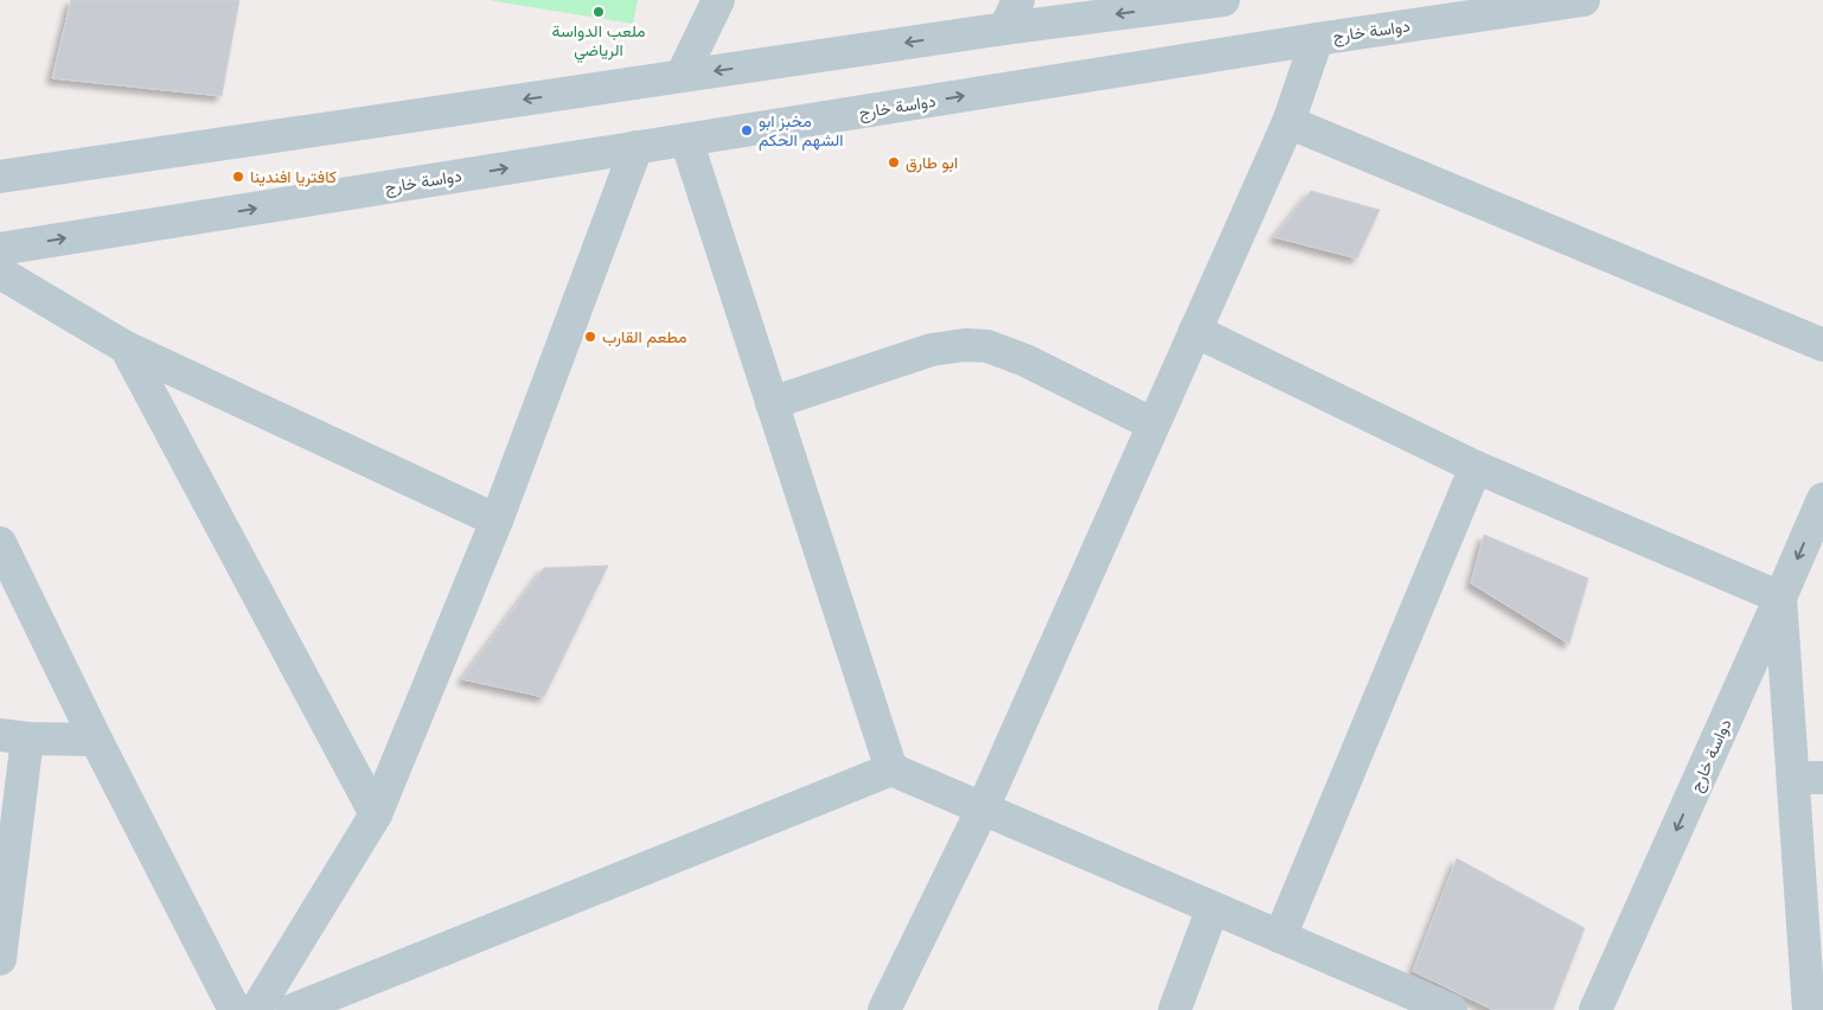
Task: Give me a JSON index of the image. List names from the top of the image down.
{
  "streets": {
    "street": ["دواسة خارج"]
  },
  "places": [
    "ملعب الدواسة الرياضي",
    "مخبز ابو الشهم الحكم",
    "ابو طارق",
    "كافتريا افندينا",
    "مطعم القارب"
  ]
}
